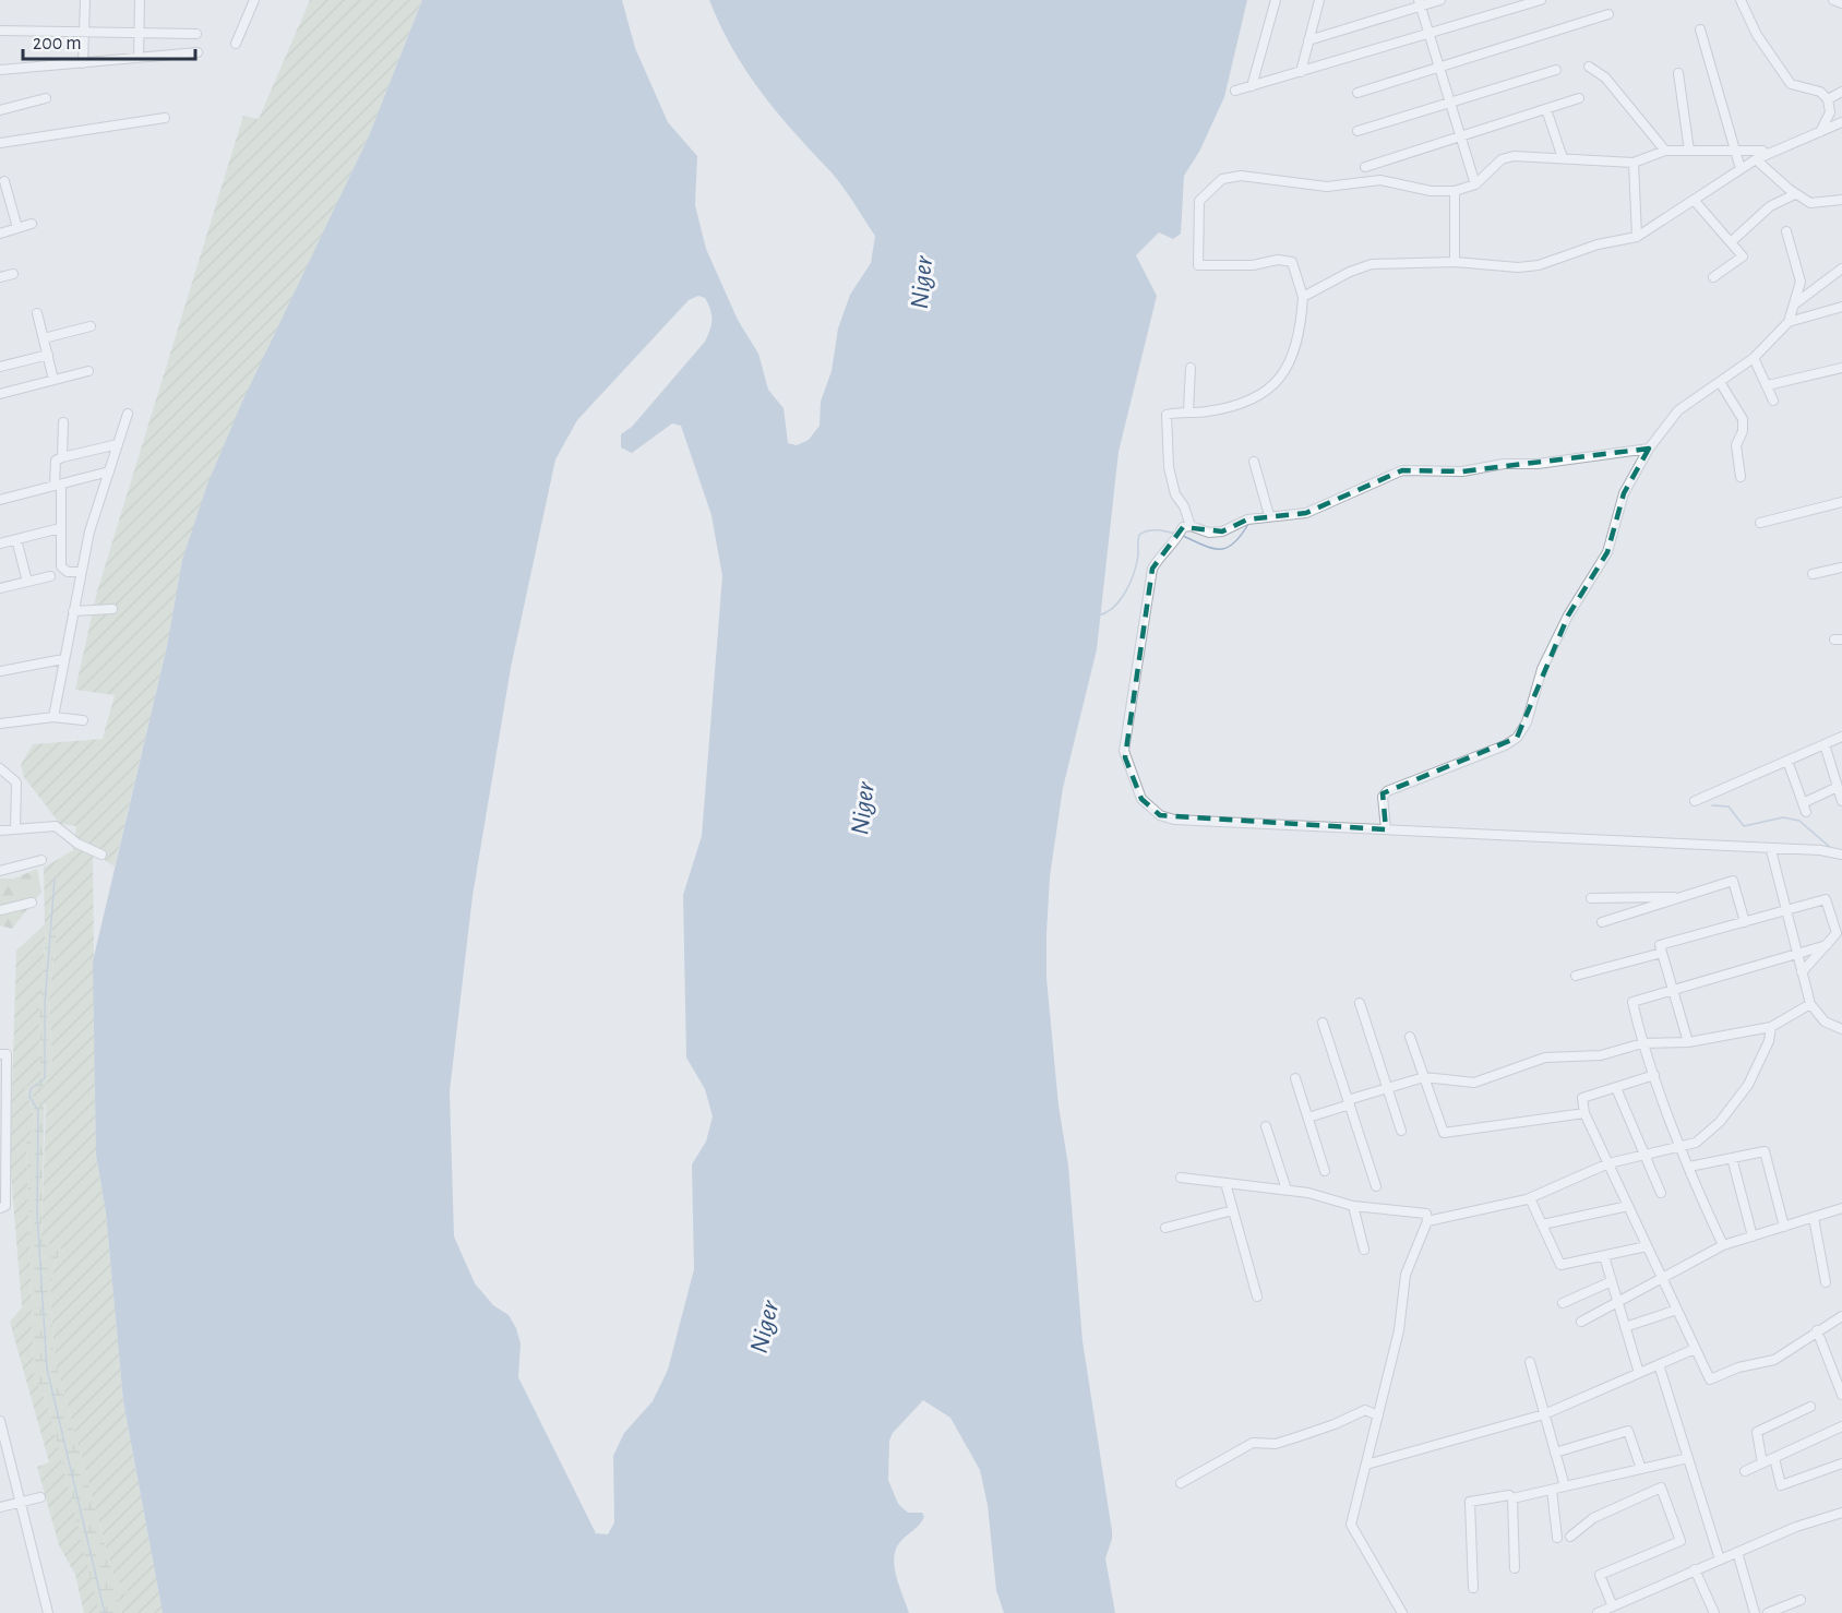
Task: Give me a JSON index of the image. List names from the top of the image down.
{
  "water": ["Niger"],
  "scale_bar": "200 m"
}
